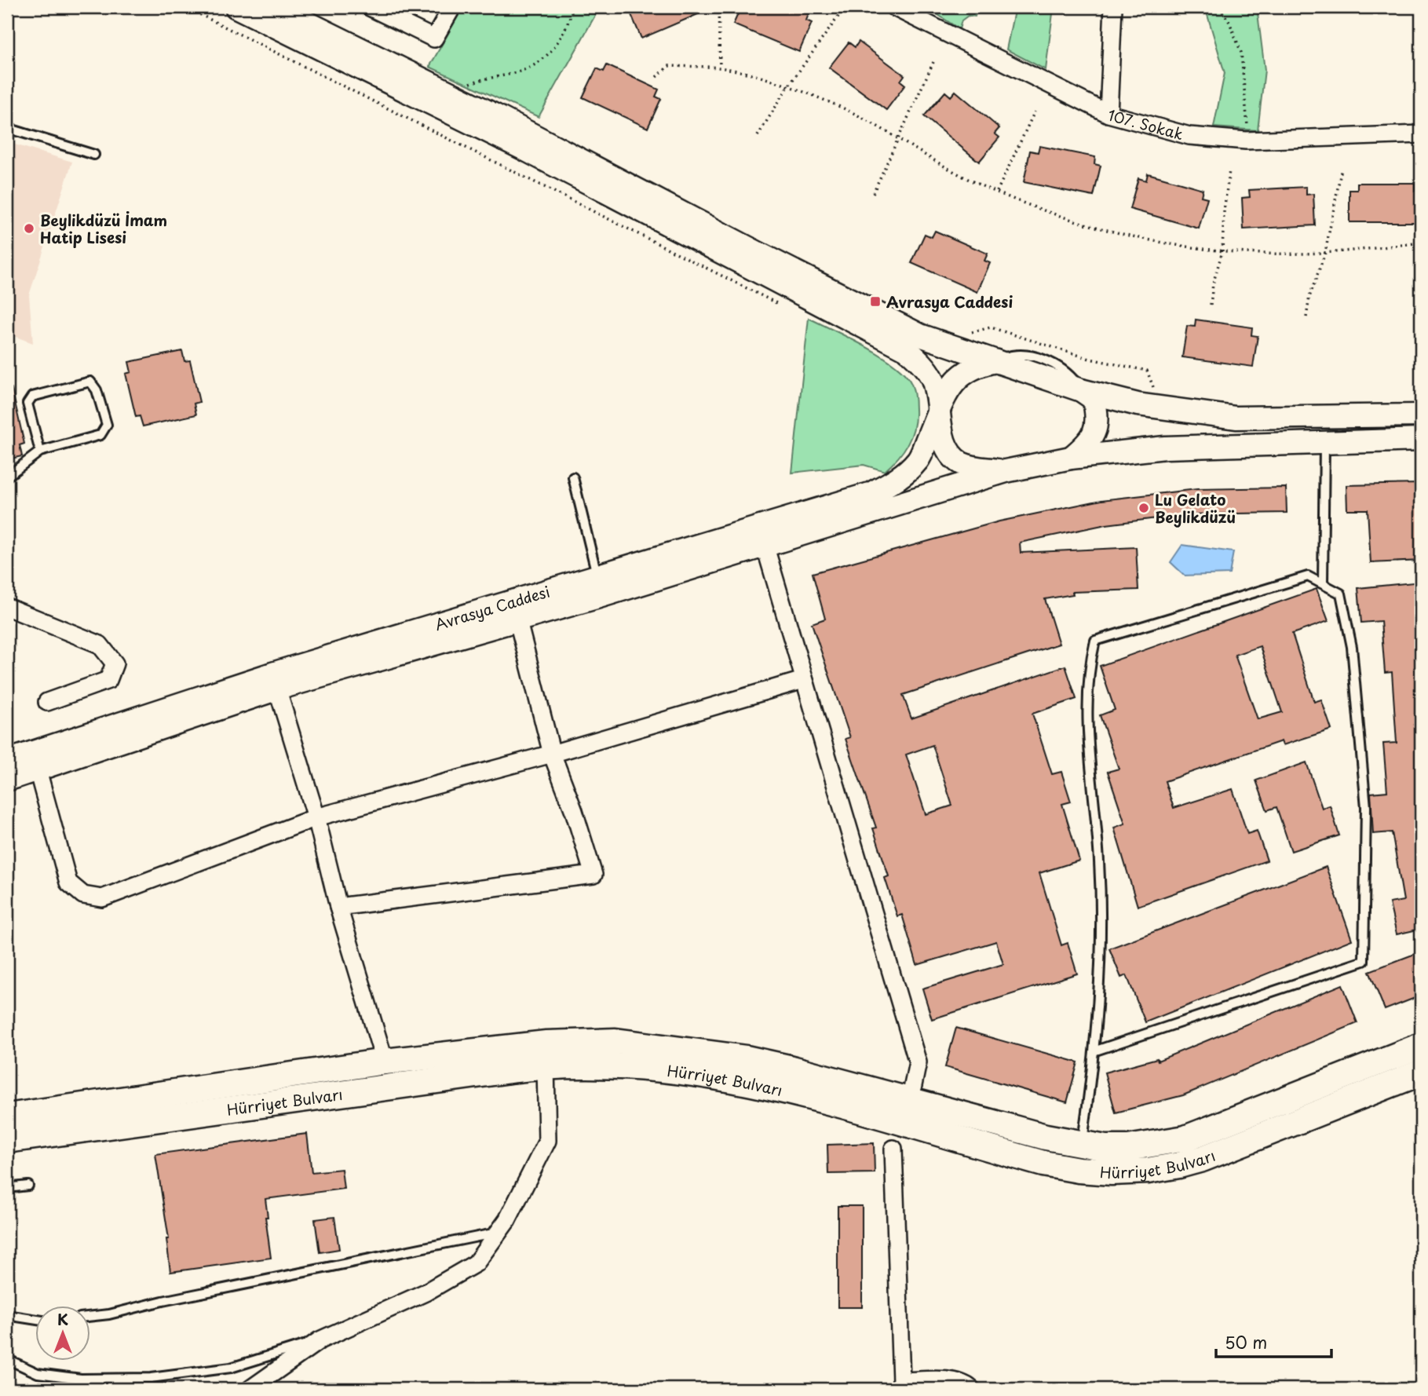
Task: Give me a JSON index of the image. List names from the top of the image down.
{
  "streets": {
    "main road": ["Hürriyet Bulvarı"],
    "street": ["107. Sokak", "Avrasya Caddesi"]
  },
  "places": {
    "other": ["Beylikdüzü İmam Hatip Lisesi", "Lu Gelato Beylikdüzü"],
    "transit": ["Avrasya Caddesi"]
  },
  "scale_bar": "50 m",
  "north": "top"
}
